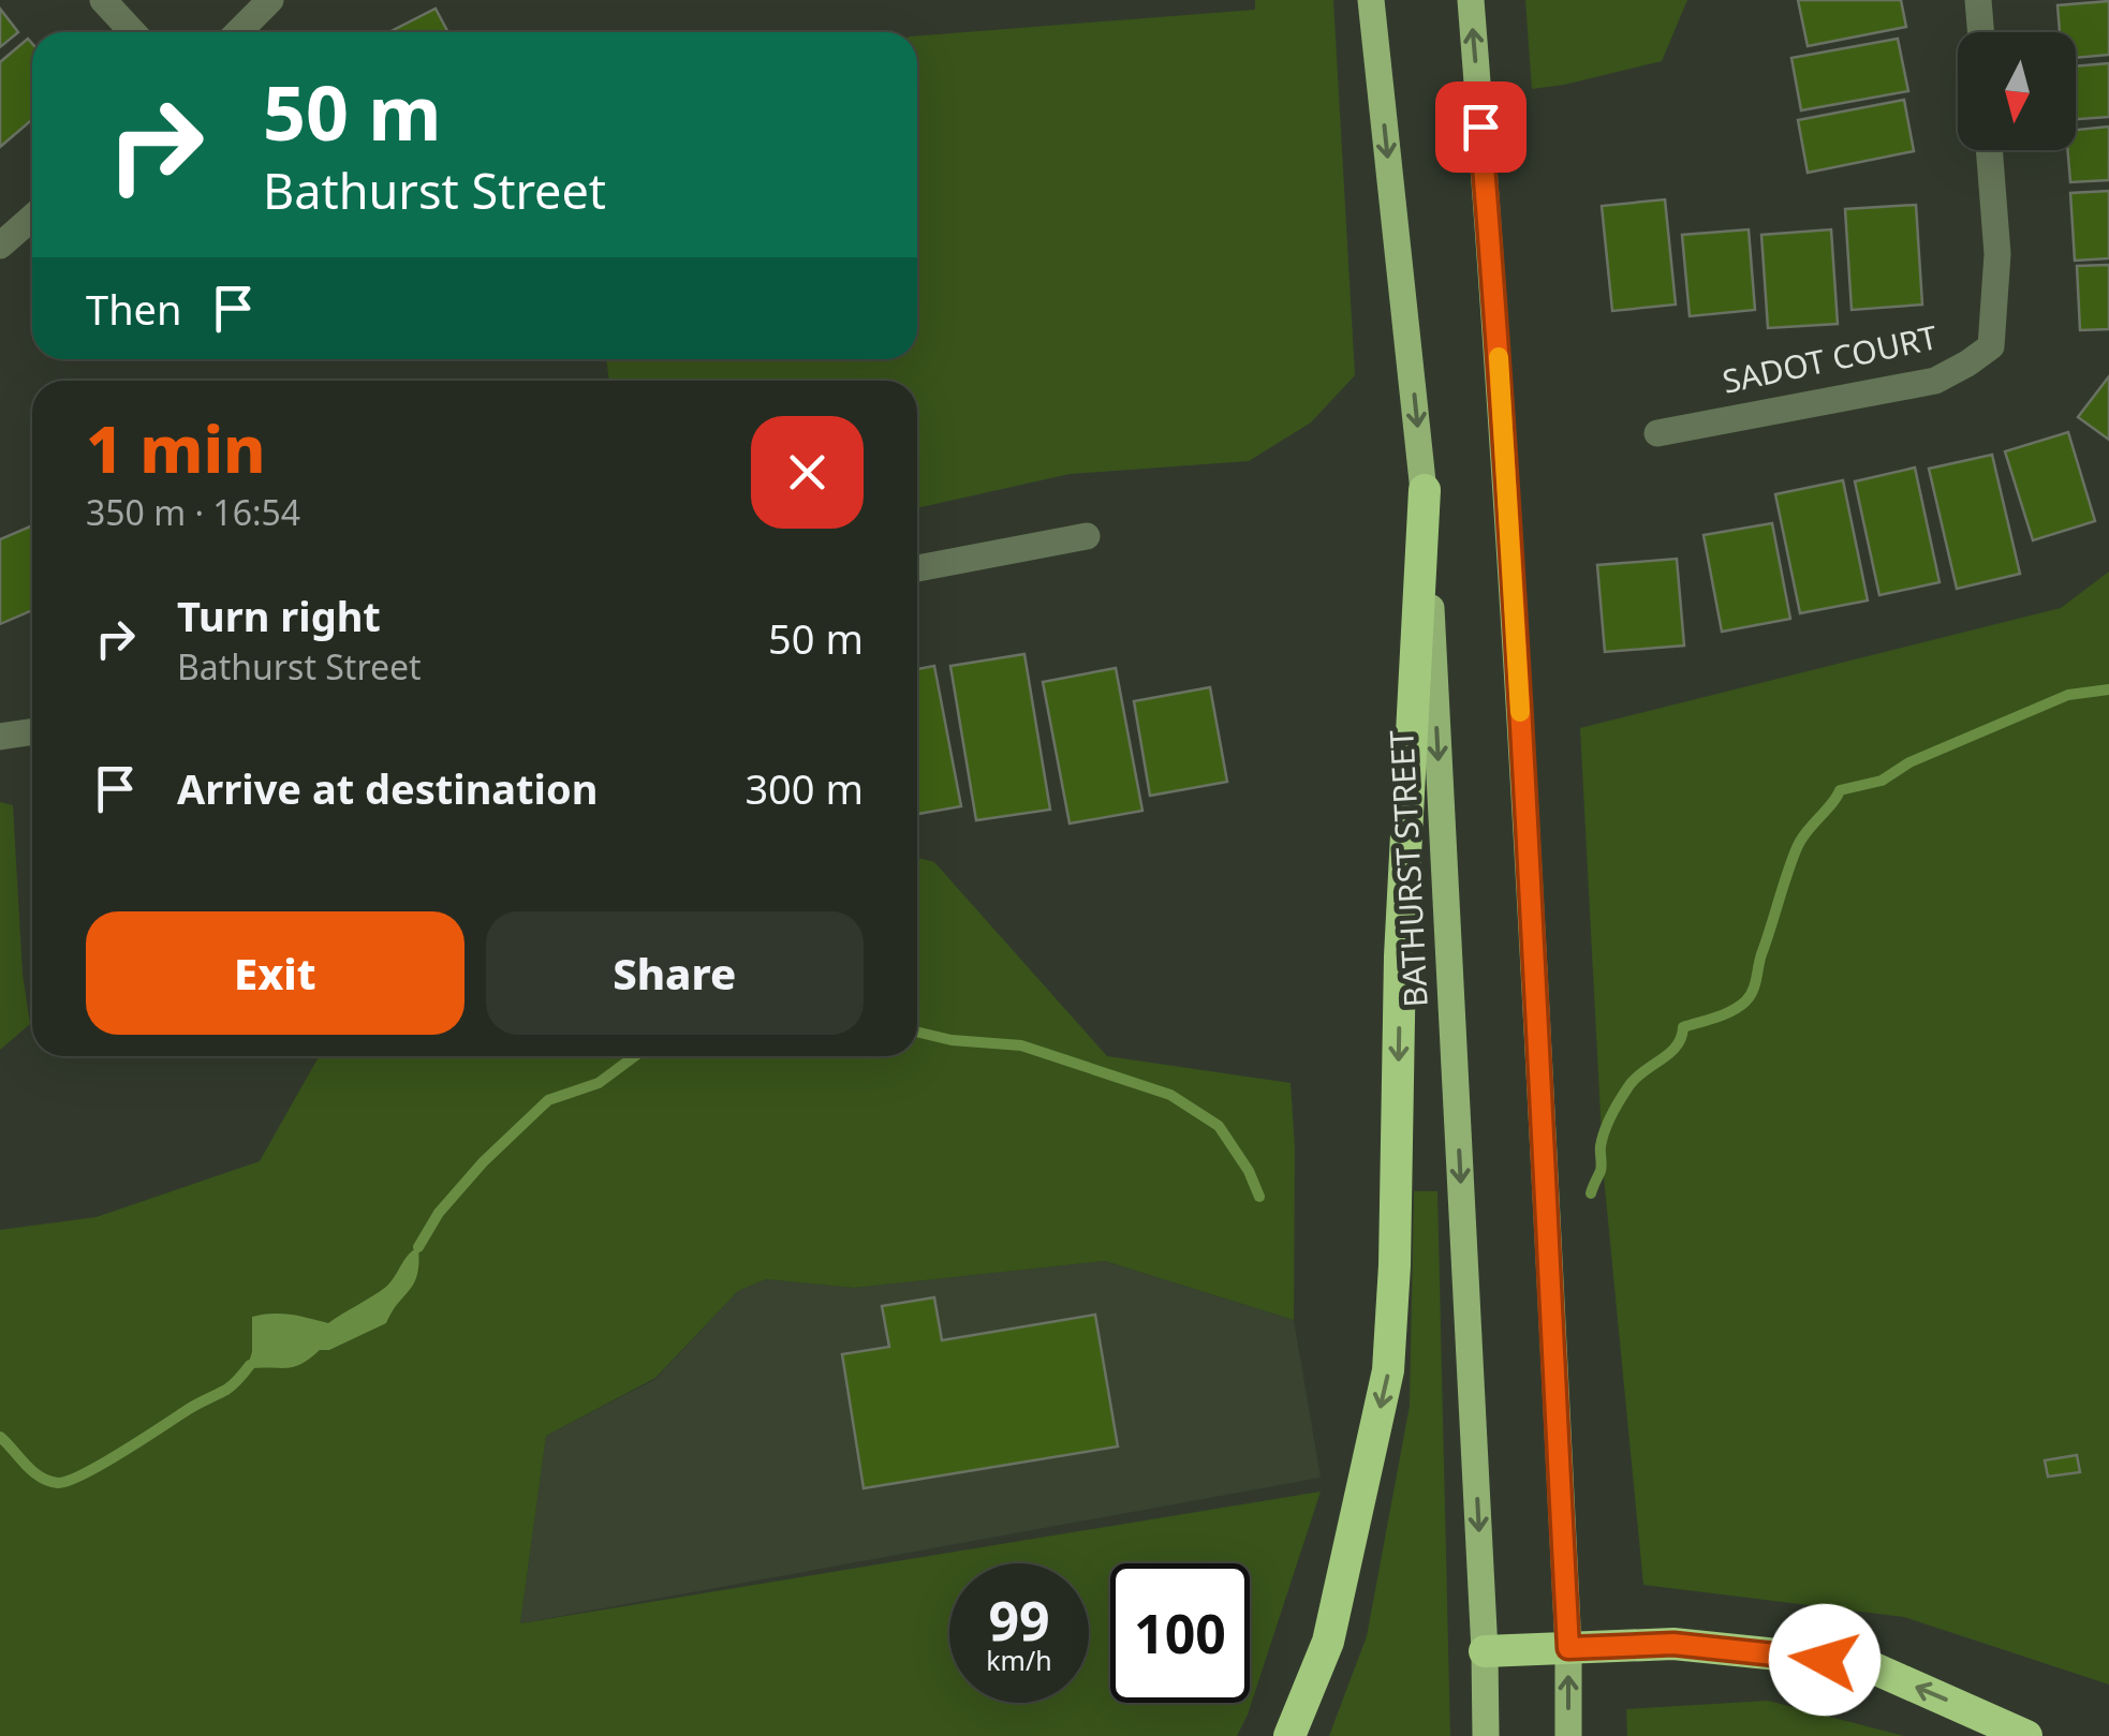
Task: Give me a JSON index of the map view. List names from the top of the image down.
{
  "streets": {
    "main road": ["BATHURST STREET"],
    "street": ["SADOT COURT"]
  },
  "north": "bottom",
  "page": {
    "turn": ["50 m", "Bathurst Street"],
    "then": "Then",
    "heading": ["1 min", "350 m · 16:54"],
    "list": [
      {
        "name": "Turn right",
        "note": "Bathurst Street",
        "value": "50 m"
      },
      {
        "name": "Arrive at destination",
        "value": "300 m"
      }
    ],
    "buttons": ["Exit", "Share"],
    "speed": "99 km/h",
    "limit": "100"
  }
}
